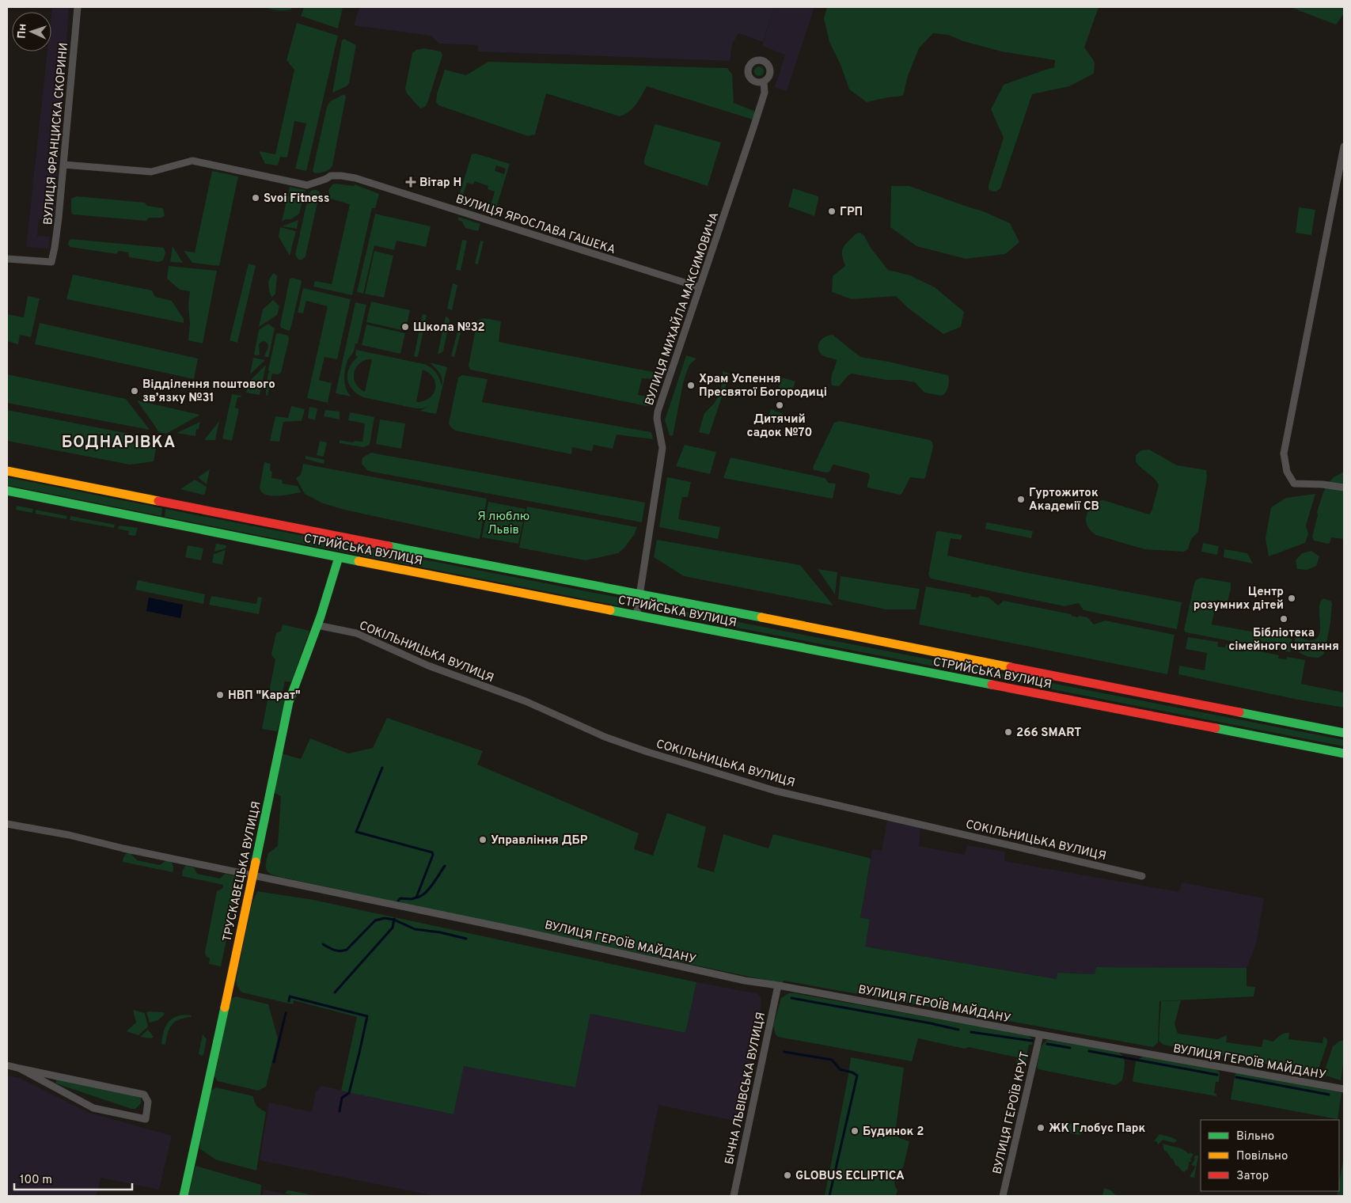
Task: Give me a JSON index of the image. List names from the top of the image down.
{
  "streets": {
    "main road": ["СТРИЙСЬКА ВУЛИЦЯ", "ТРУСКАВЕЦЬКА ВУЛИЦЯ"],
    "street": [
      "ВУЛИЦЯ ФРАНЦИСКА СКОРИНИ",
      "ВУЛИЦЯ ЯРОСЛАВА ГАШЕКА",
      "ВУЛИЦЯ МИХАЙЛА МАКСИМОВИЧА",
      "СОКІЛЬНИЦЬКА ВУЛИЦЯ",
      "ВУЛИЦЯ ГЕРОЇВ МАЙДАНУ",
      "БІЧНА ЛЬВІВСЬКА ВУЛИЦЯ",
      "ВУЛИЦЯ ГЕРОЇВ КРУТ"
    ]
  },
  "crossings": [
    ["ВУЛИЦЯ ФРАНЦИСКА СКОРИНИ", "ВУЛИЦЯ ЯРОСЛАВА ГАШЕКА"],
    ["ВУЛИЦЯ ЯРОСЛАВА ГАШЕКА", "ВУЛИЦЯ МИХАЙЛА МАКСИМОВИЧА"],
    ["ВУЛИЦЯ МИХАЙЛА МАКСИМОВИЧА", "СТРИЙСЬКА ВУЛИЦЯ"],
    ["СТРИЙСЬКА ВУЛИЦЯ", "ТРУСКАВЕЦЬКА ВУЛИЦЯ"],
    ["СОКІЛЬНИЦЬКА ВУЛИЦЯ", "ТРУСКАВЕЦЬКА ВУЛИЦЯ"],
    ["ТРУСКАВЕЦЬКА ВУЛИЦЯ", "ВУЛИЦЯ ГЕРОЇВ МАЙДАНУ"],
    ["ВУЛИЦЯ ГЕРОЇВ МАЙДАНУ", "БІЧНА ЛЬВІВСЬКА ВУЛИЦЯ"],
    ["ВУЛИЦЯ ГЕРОЇВ МАЙДАНУ", "ВУЛИЦЯ ГЕРОЇВ КРУТ"]
  ],
  "districts": ["БОДНАРІВКА"],
  "parks": ["Я люблю Львів"],
  "places": {
    "health": ["Вітар Н"],
    "other": [
      "Svoi Fitness",
      "ГРП",
      "Школа №32",
      "Храм Успення Пресвятої Богородиці",
      "Відділення поштового зв’язку №31",
      "Дитячий садок №70",
      "Гуртожиток Академії СВ",
      "Центр розумних дітей",
      "Бібліотека сімейного читання",
      "НВП \"Карат\"",
      "266 SMART",
      "Управління ДБР",
      "ЖК Глобус Парк",
      "Будинок 2",
      "GLOBUS ECLIPTICA"
    ]
  },
  "legend": ["Вільно", "Повільно", "Затор"],
  "scale_bar": "100 m",
  "north": "left"
}
